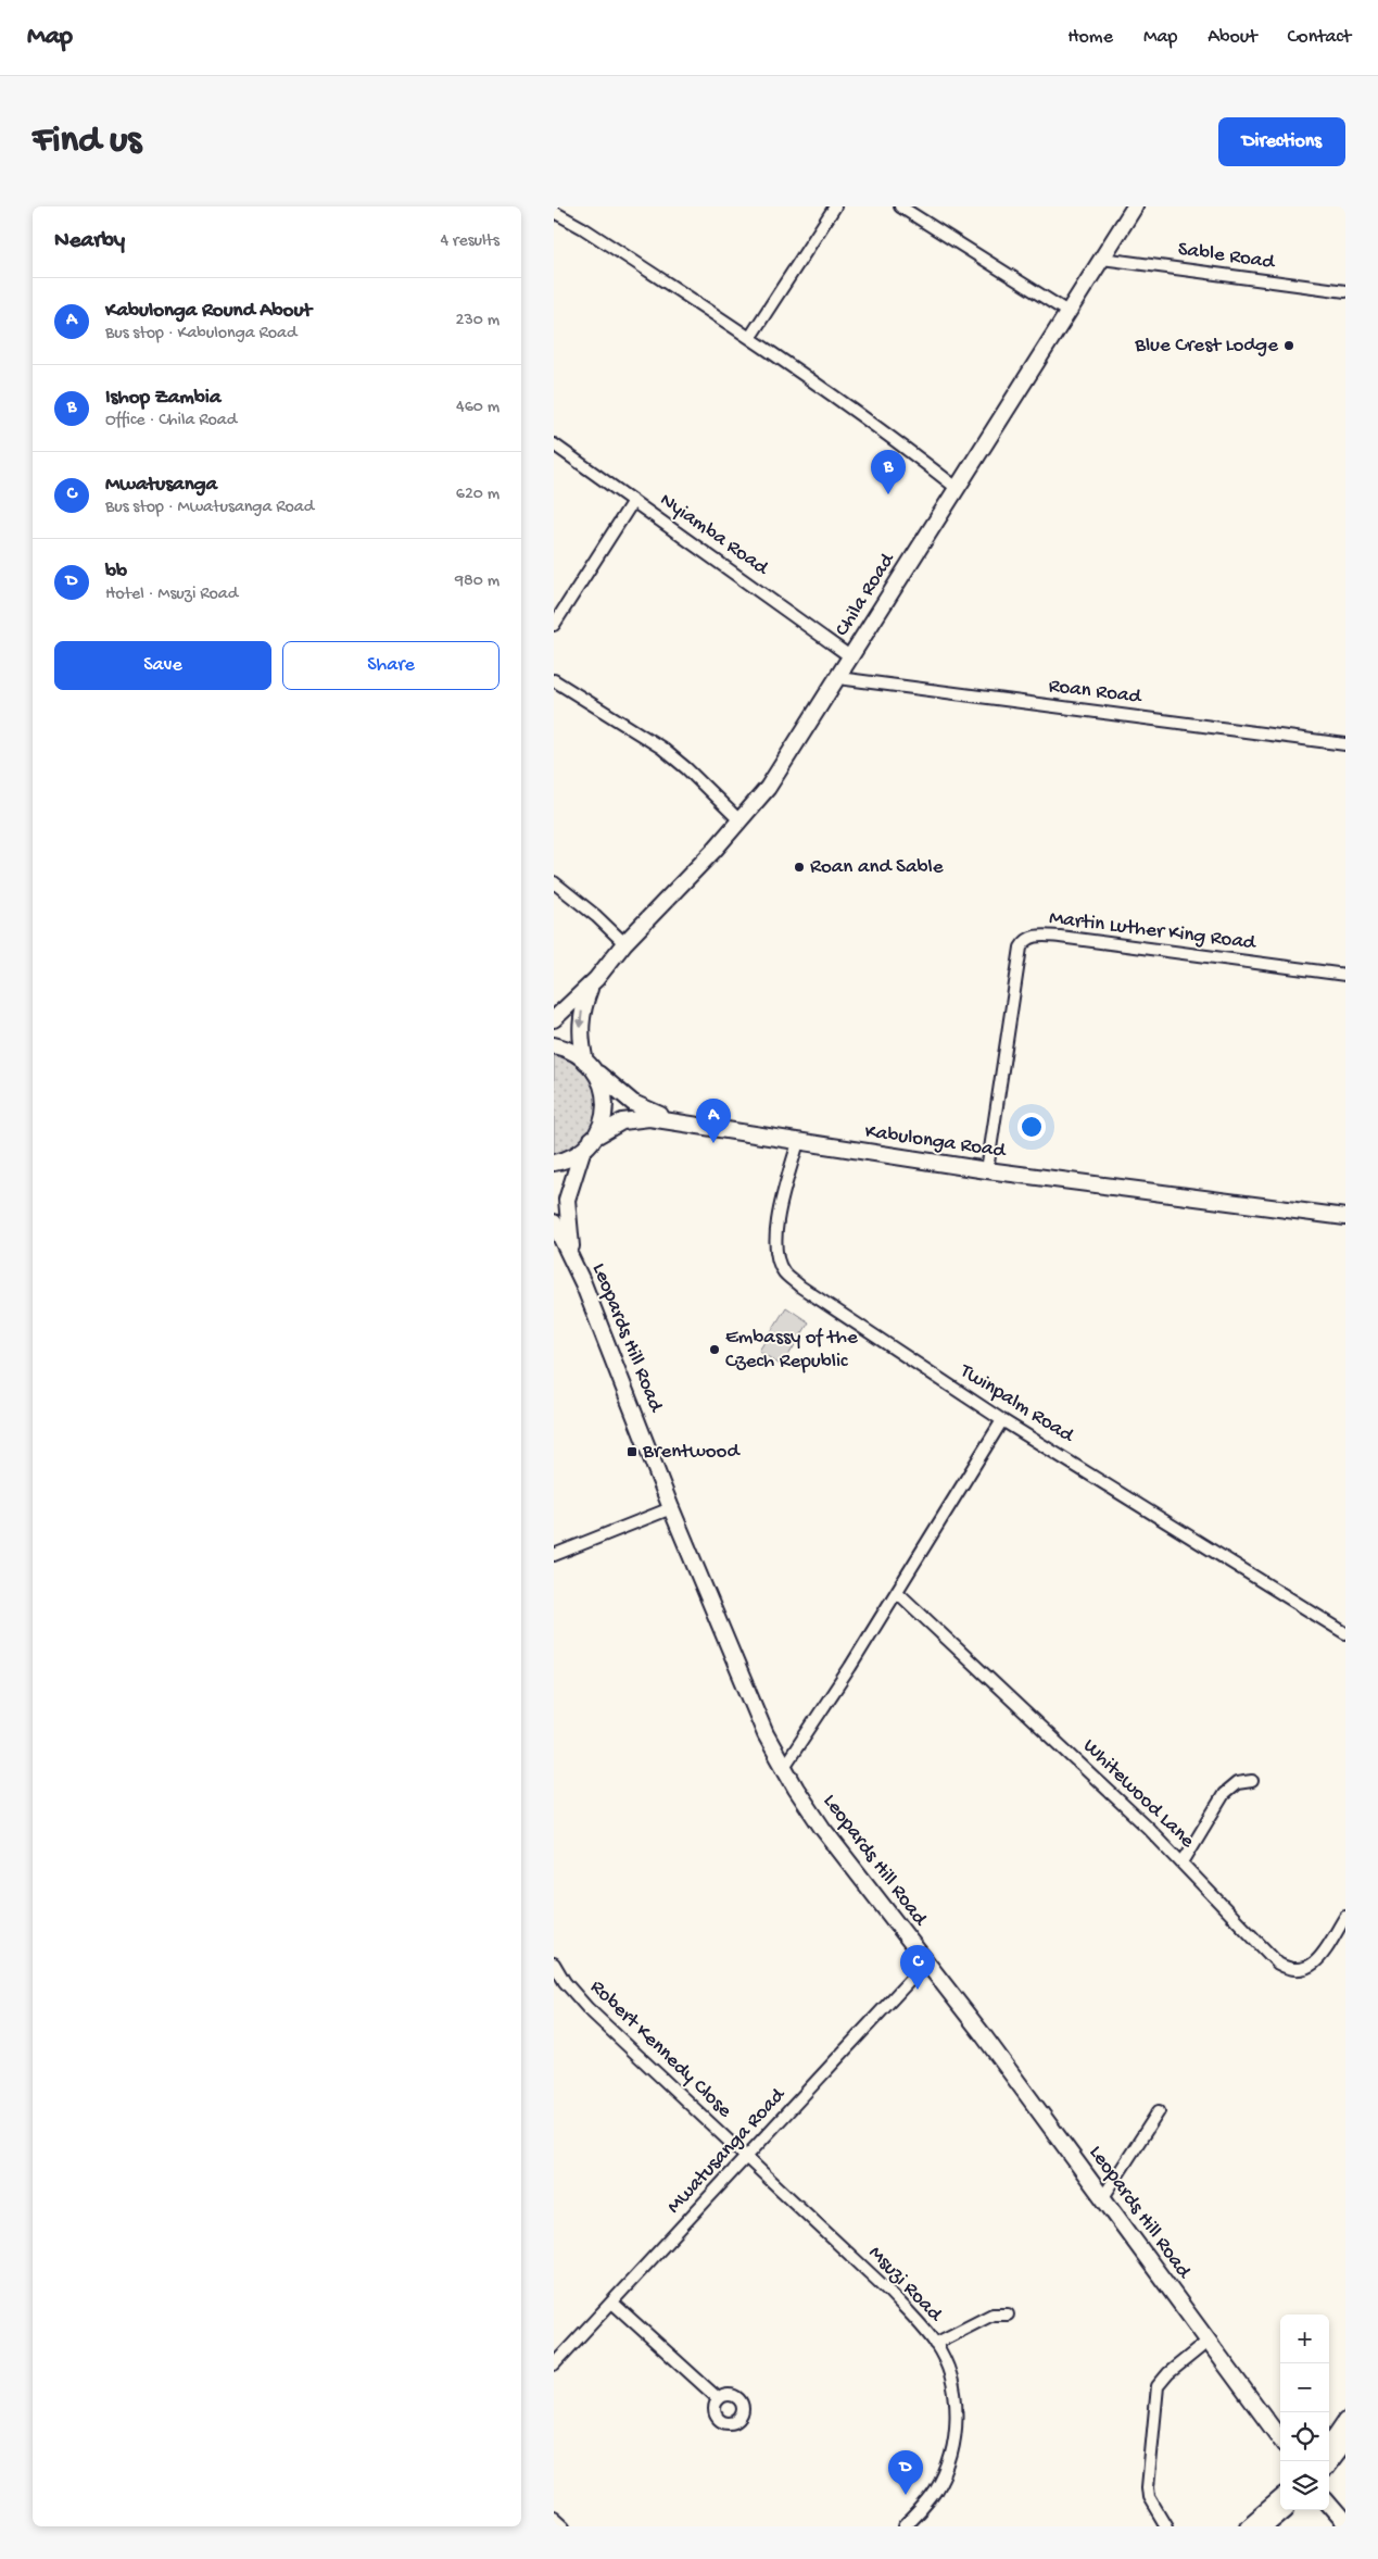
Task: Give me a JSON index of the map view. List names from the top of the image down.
{
  "streets": {
    "main road": ["Chila Road", "Kabulonga Road", "Leopards Hill Road"],
    "street": [
      "Sable Road",
      "Nyiamba Road",
      "Roan Road",
      "Martin Luther King Road",
      "Twinpalm Road",
      "Whitewood Lane",
      "Robert Kennedy Close",
      "Mwatusanga Road",
      "Msuzi Road"
    ]
  },
  "crossings": [
    ["Sable Road", "Chila Road"],
    ["Nyiamba Road", "Chila Road"],
    ["Chila Road", "Roan Road"],
    ["Chila Road", "Kabulonga Road"],
    ["Martin Luther King Road", "Kabulonga Road"],
    ["Kabulonga Road", "Twinpalm Road"],
    ["Leopards Hill Road", "Mwatusanga Road"],
    ["Robert Kennedy Close", "Mwatusanga Road"],
    ["Robert Kennedy Close", "Msuzi Road"],
    ["Mwatusanga Road", "Msuzi Road"]
  ],
  "places": {
    "other": ["Blue Crest Lodge", "Roan and Sable", "Embassy of the Czech Republic"],
    "transit": ["Brentwood"]
  },
  "page": {
    "header": "Map",
    "nav": [
      "Home",
      "Map",
      "About",
      "Contact"
    ],
    "buttons": [
      "Directions",
      ["Save", "Share"]
    ],
    "title": "Find us",
    "heading": ["Nearby", "4 results"],
    "list": [
      {
        "mark": "A",
        "name": "Kabulonga Round About",
        "note": "Bus stop · Kabulonga Road",
        "value": "230 m"
      },
      {
        "mark": "B",
        "name": "Ishop Zambia",
        "note": "Office · Chila Road",
        "value": "460 m"
      },
      {
        "mark": "C",
        "name": "Mwatusanga",
        "note": "Bus stop · Mwatusanga Road",
        "value": "620 m"
      },
      {
        "mark": "D",
        "name": "bb",
        "note": "Hotel · Msuzi Road",
        "value": "980 m"
      }
    ],
    "pins": [
      "B",
      "A",
      "C",
      "D"
    ],
    "map_buttons": ["+", "−"]
  }
}
